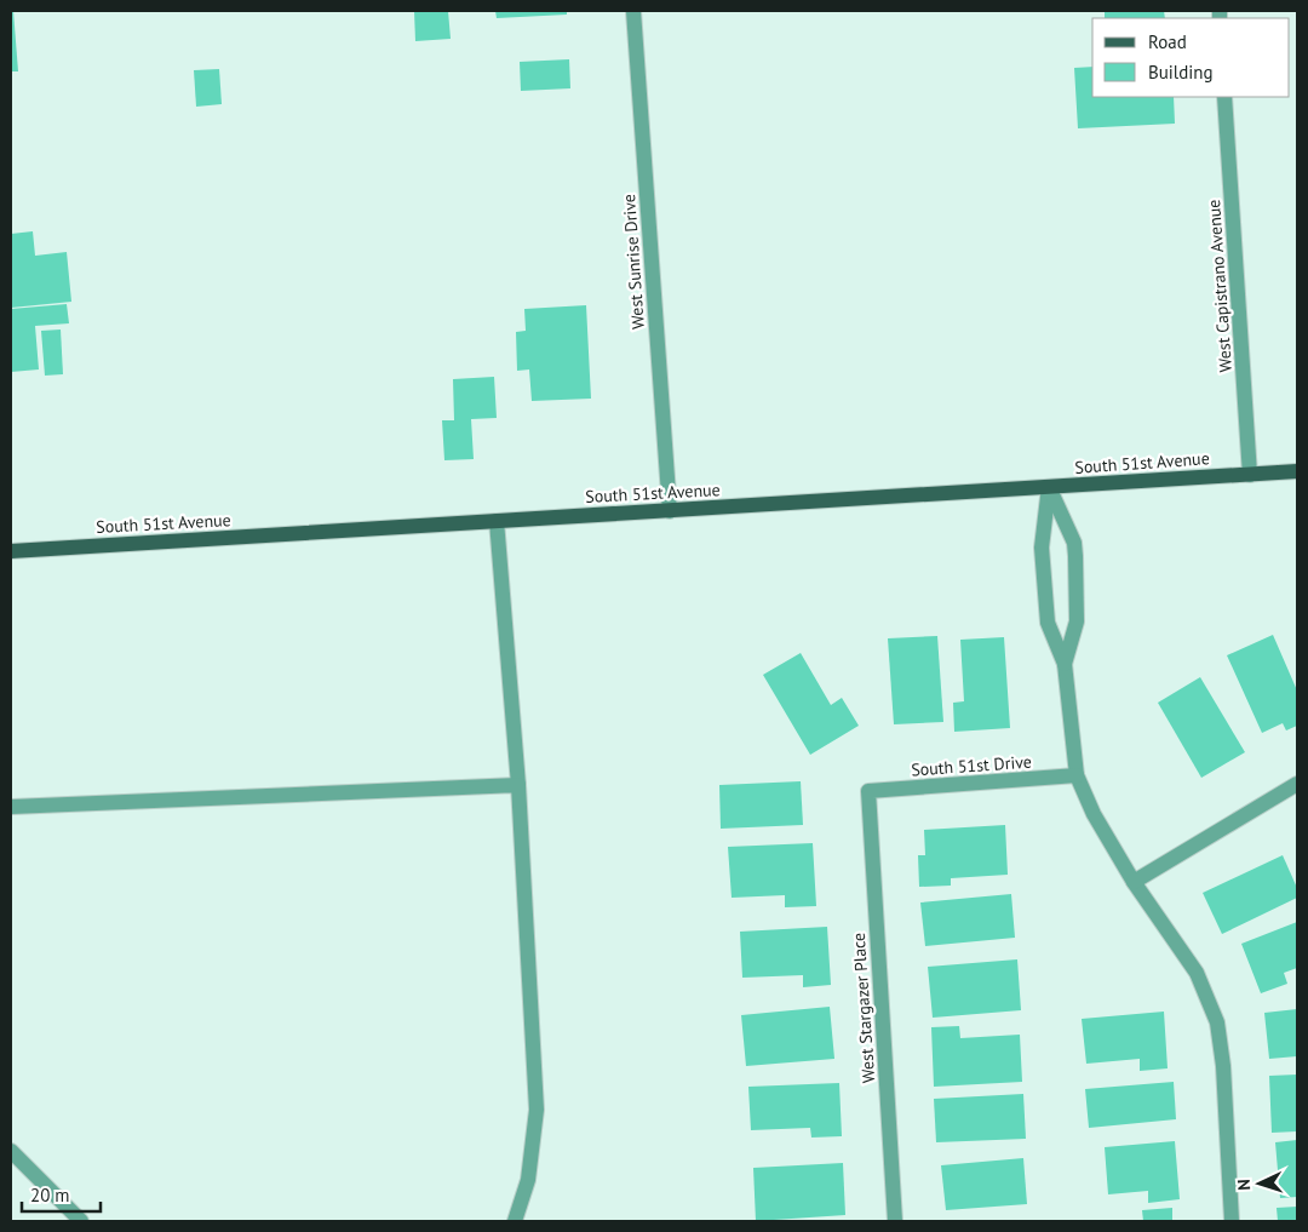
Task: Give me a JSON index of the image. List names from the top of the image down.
{
  "streets": {
    "main road": ["South 51st Avenue"],
    "street": [
      "West Sunrise Drive",
      "West Capistrano Avenue",
      "South 51st Drive",
      "West Stargazer Place"
    ]
  },
  "crossings": [
    ["West Sunrise Drive", "South 51st Avenue"],
    ["West Capistrano Avenue", "South 51st Avenue"],
    ["South 51st Drive", "West Stargazer Place"]
  ],
  "legend": ["Road", "Building"],
  "scale_bar": "20 m",
  "north": "left"
}
